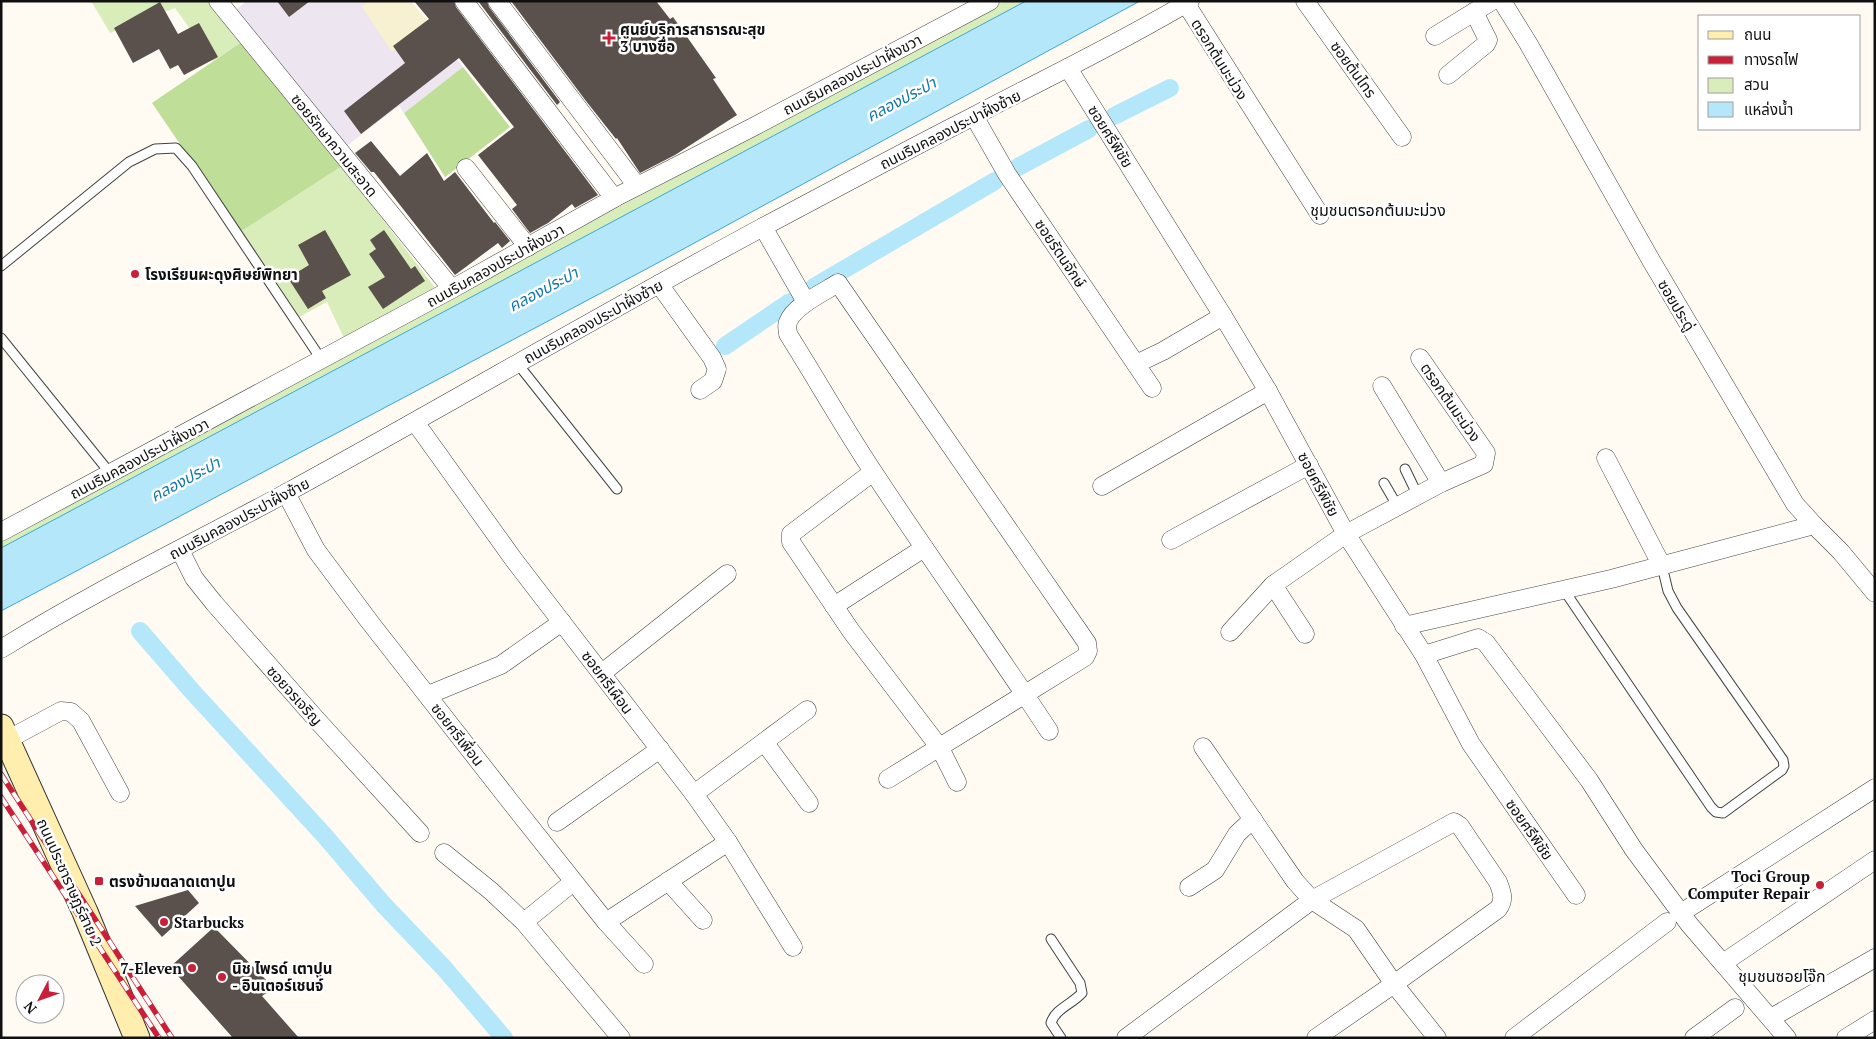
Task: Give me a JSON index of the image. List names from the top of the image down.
{
  "streets": {
    "main road": ["ถนนประชาราษฎร์สาย 2"],
    "street": [
      "ตรอกต้นมะม่วง",
      "ซอยต้นไทร",
      "ถนนริมคลองประปาฝั่งขวา",
      "ถนนริมคลองประปาฝั่งซ้าย",
      "ซอยศรีพิชัย",
      "ซอยรักษาความสะอาด",
      "ซอยรัตนจักษ์",
      "ซอยประดู่",
      "ซอยศรีเผือน",
      "ซอยจรเจริญ",
      "ซอยศรีเพื่อน"
    ]
  },
  "crossings": [
    ["ตรอกต้นมะม่วง", "ถนนริมคลองประปาฝั่งซ้าย"],
    ["ถนนริมคลองประปาฝั่งขวา", "ซอยรักษาความสะอาด"],
    ["ถนนริมคลองประปาฝั่งซ้าย", "ซอยศรีพิชัย"],
    ["ถนนริมคลองประปาฝั่งซ้าย", "ซอยรัตนจักษ์"],
    ["ถนนริมคลองประปาฝั่งซ้าย", "ซอยศรีเผือน"],
    ["ถนนริมคลองประปาฝั่งซ้าย", "ซอยจรเจริญ"],
    ["ถนนริมคลองประปาฝั่งซ้าย", "ซอยศรีเพื่อน"]
  ],
  "districts": ["ชุมชนตรอกต้นมะม่วง", "ชุมชนซอยโจ๊ก"],
  "water": ["คลองประปา"],
  "places": {
    "health": ["ศูนย์บริการสาธารณะสุข 3 บางซื่อ"],
    "other": [
      "โรงเรียนผะดุงศิษย์พิทยา",
      "Toci Group Computer Repair",
      "Starbucks",
      "7-Eleven",
      "นิช ไพรด์ เตาปูน - อินเตอร์เชนจ์"
    ],
    "transit": ["ตรงข้ามตลาดเตาปูน"]
  },
  "legend": [
    "ถนน",
    "ทางรถไฟ",
    "สวน",
    "แหล่งน้ำ"
  ],
  "north": "bottom left"
}
